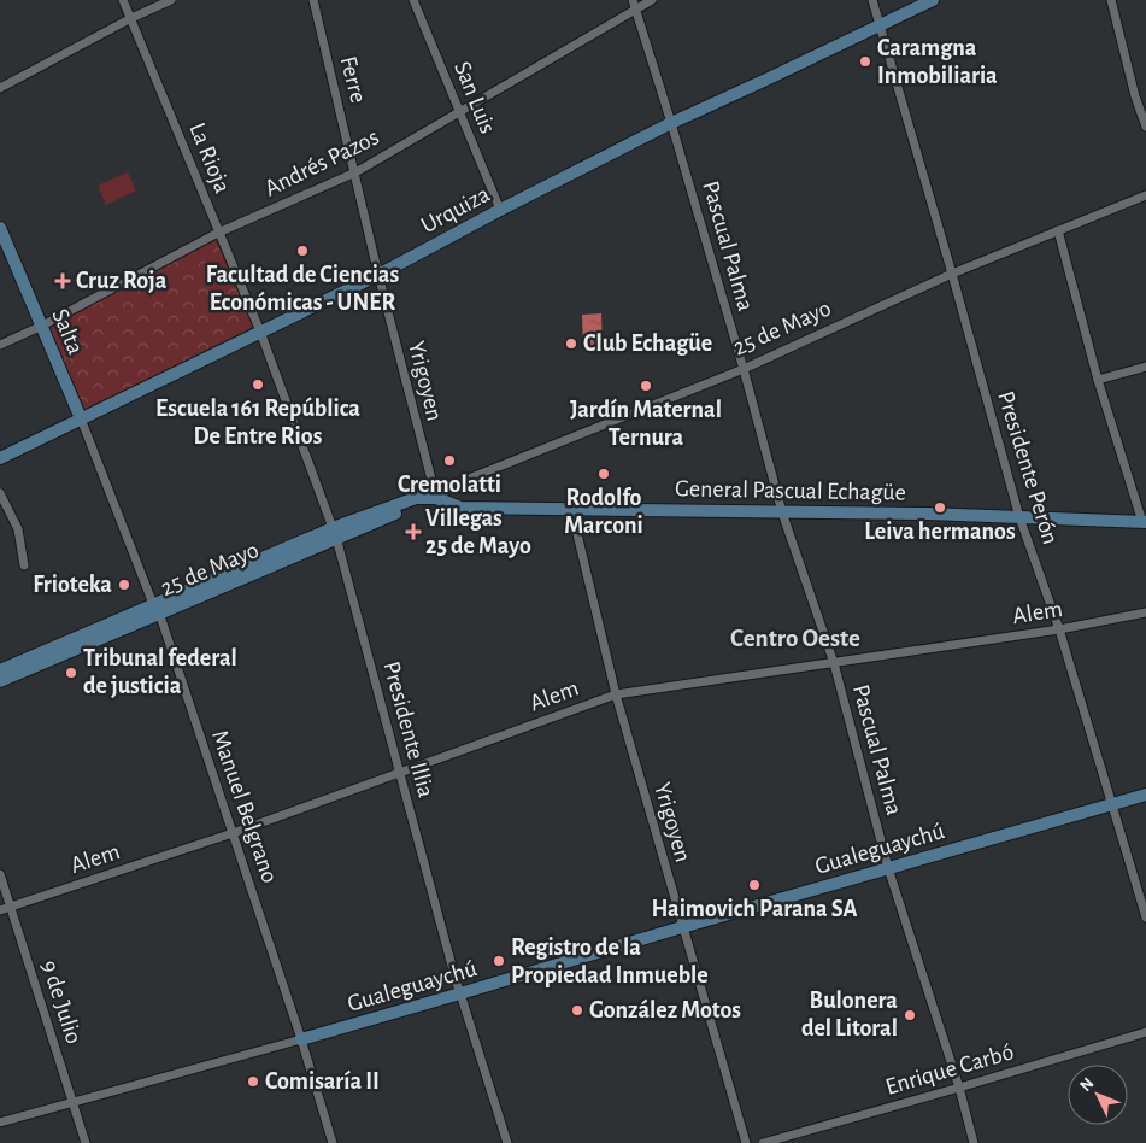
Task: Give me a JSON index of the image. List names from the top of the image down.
{
  "streets": {
    "street": [
      "Ferre",
      "San Luis",
      "La Rioja",
      "Andrés Pazos",
      "Urquiza",
      "Pascual Palma",
      "25 de Mayo",
      "Salta",
      "Yrigoyen",
      "Presidente Perón",
      "General Pascual Echagüe",
      "Alem",
      "Presidente Illia",
      "Manuel Belgrano",
      "Gualeguaychú",
      "9 de Julio",
      "Enrique Carbó"
    ]
  },
  "crossings": [
    ["Ferre", "Andrés Pazos"],
    ["Ferre", "Urquiza"],
    ["Ferre", "Yrigoyen"],
    ["San Luis", "Andrés Pazos"],
    ["San Luis", "Urquiza"],
    ["La Rioja", "Andrés Pazos"],
    ["La Rioja", "Urquiza"],
    ["La Rioja", "Presidente Illia"],
    ["Andrés Pazos", "Pascual Palma"],
    ["Andrés Pazos", "Salta"],
    ["Urquiza", "Pascual Palma"],
    ["Urquiza", "Salta"],
    ["Urquiza", "Yrigoyen"],
    ["Urquiza", "Presidente Perón"],
    ["Urquiza", "Presidente Illia"],
    ["Urquiza", "Manuel Belgrano"],
    ["Pascual Palma", "25 de Mayo"],
    ["Pascual Palma", "General Pascual Echagüe"],
    ["Pascual Palma", "Alem"],
    ["Pascual Palma", "Gualeguaychú"],
    ["Pascual Palma", "Enrique Carbó"],
    ["25 de Mayo", "Yrigoyen"],
    ["25 de Mayo", "Presidente Perón"],
    ["25 de Mayo", "General Pascual Echagüe"],
    ["25 de Mayo", "Presidente Illia"],
    ["25 de Mayo", "Manuel Belgrano"],
    ["Salta", "Manuel Belgrano"],
    ["Yrigoyen", "General Pascual Echagüe"],
    ["Yrigoyen", "Alem"],
    ["Yrigoyen", "Gualeguaychú"],
    ["Presidente Perón", "General Pascual Echagüe"],
    ["Presidente Perón", "Alem"],
    ["Presidente Perón", "Gualeguaychú"],
    ["Alem", "Presidente Illia"],
    ["Alem", "Manuel Belgrano"],
    ["Alem", "9 de Julio"],
    ["Presidente Illia", "Gualeguaychú"],
    ["Manuel Belgrano", "Gualeguaychú"],
    ["Gualeguaychú", "9 de Julio"]
  ],
  "districts": ["Centro Oeste"],
  "places": {
    "other": [
      "Caramgna Inmobiliaria",
      "Facultad de Ciencias Económicas - UNER",
      "Club Echagüe",
      "Escuela 161 República De Entre Rios",
      "Jardín Maternal Ternura",
      "Cremolatti",
      "Rodolfo Marconi",
      "Leiva hermanos",
      "Frioteka",
      "Tribunal federal de justicia",
      "Haimovich Parana SA",
      "Registro de la Propiedad Inmueble",
      "González Motos",
      "Bulonera del Litoral",
      "Comisaría II"
    ],
    "health": ["Cruz Roja", "Villegas 25 de Mayo"]
  },
  "north": "top left"
}
